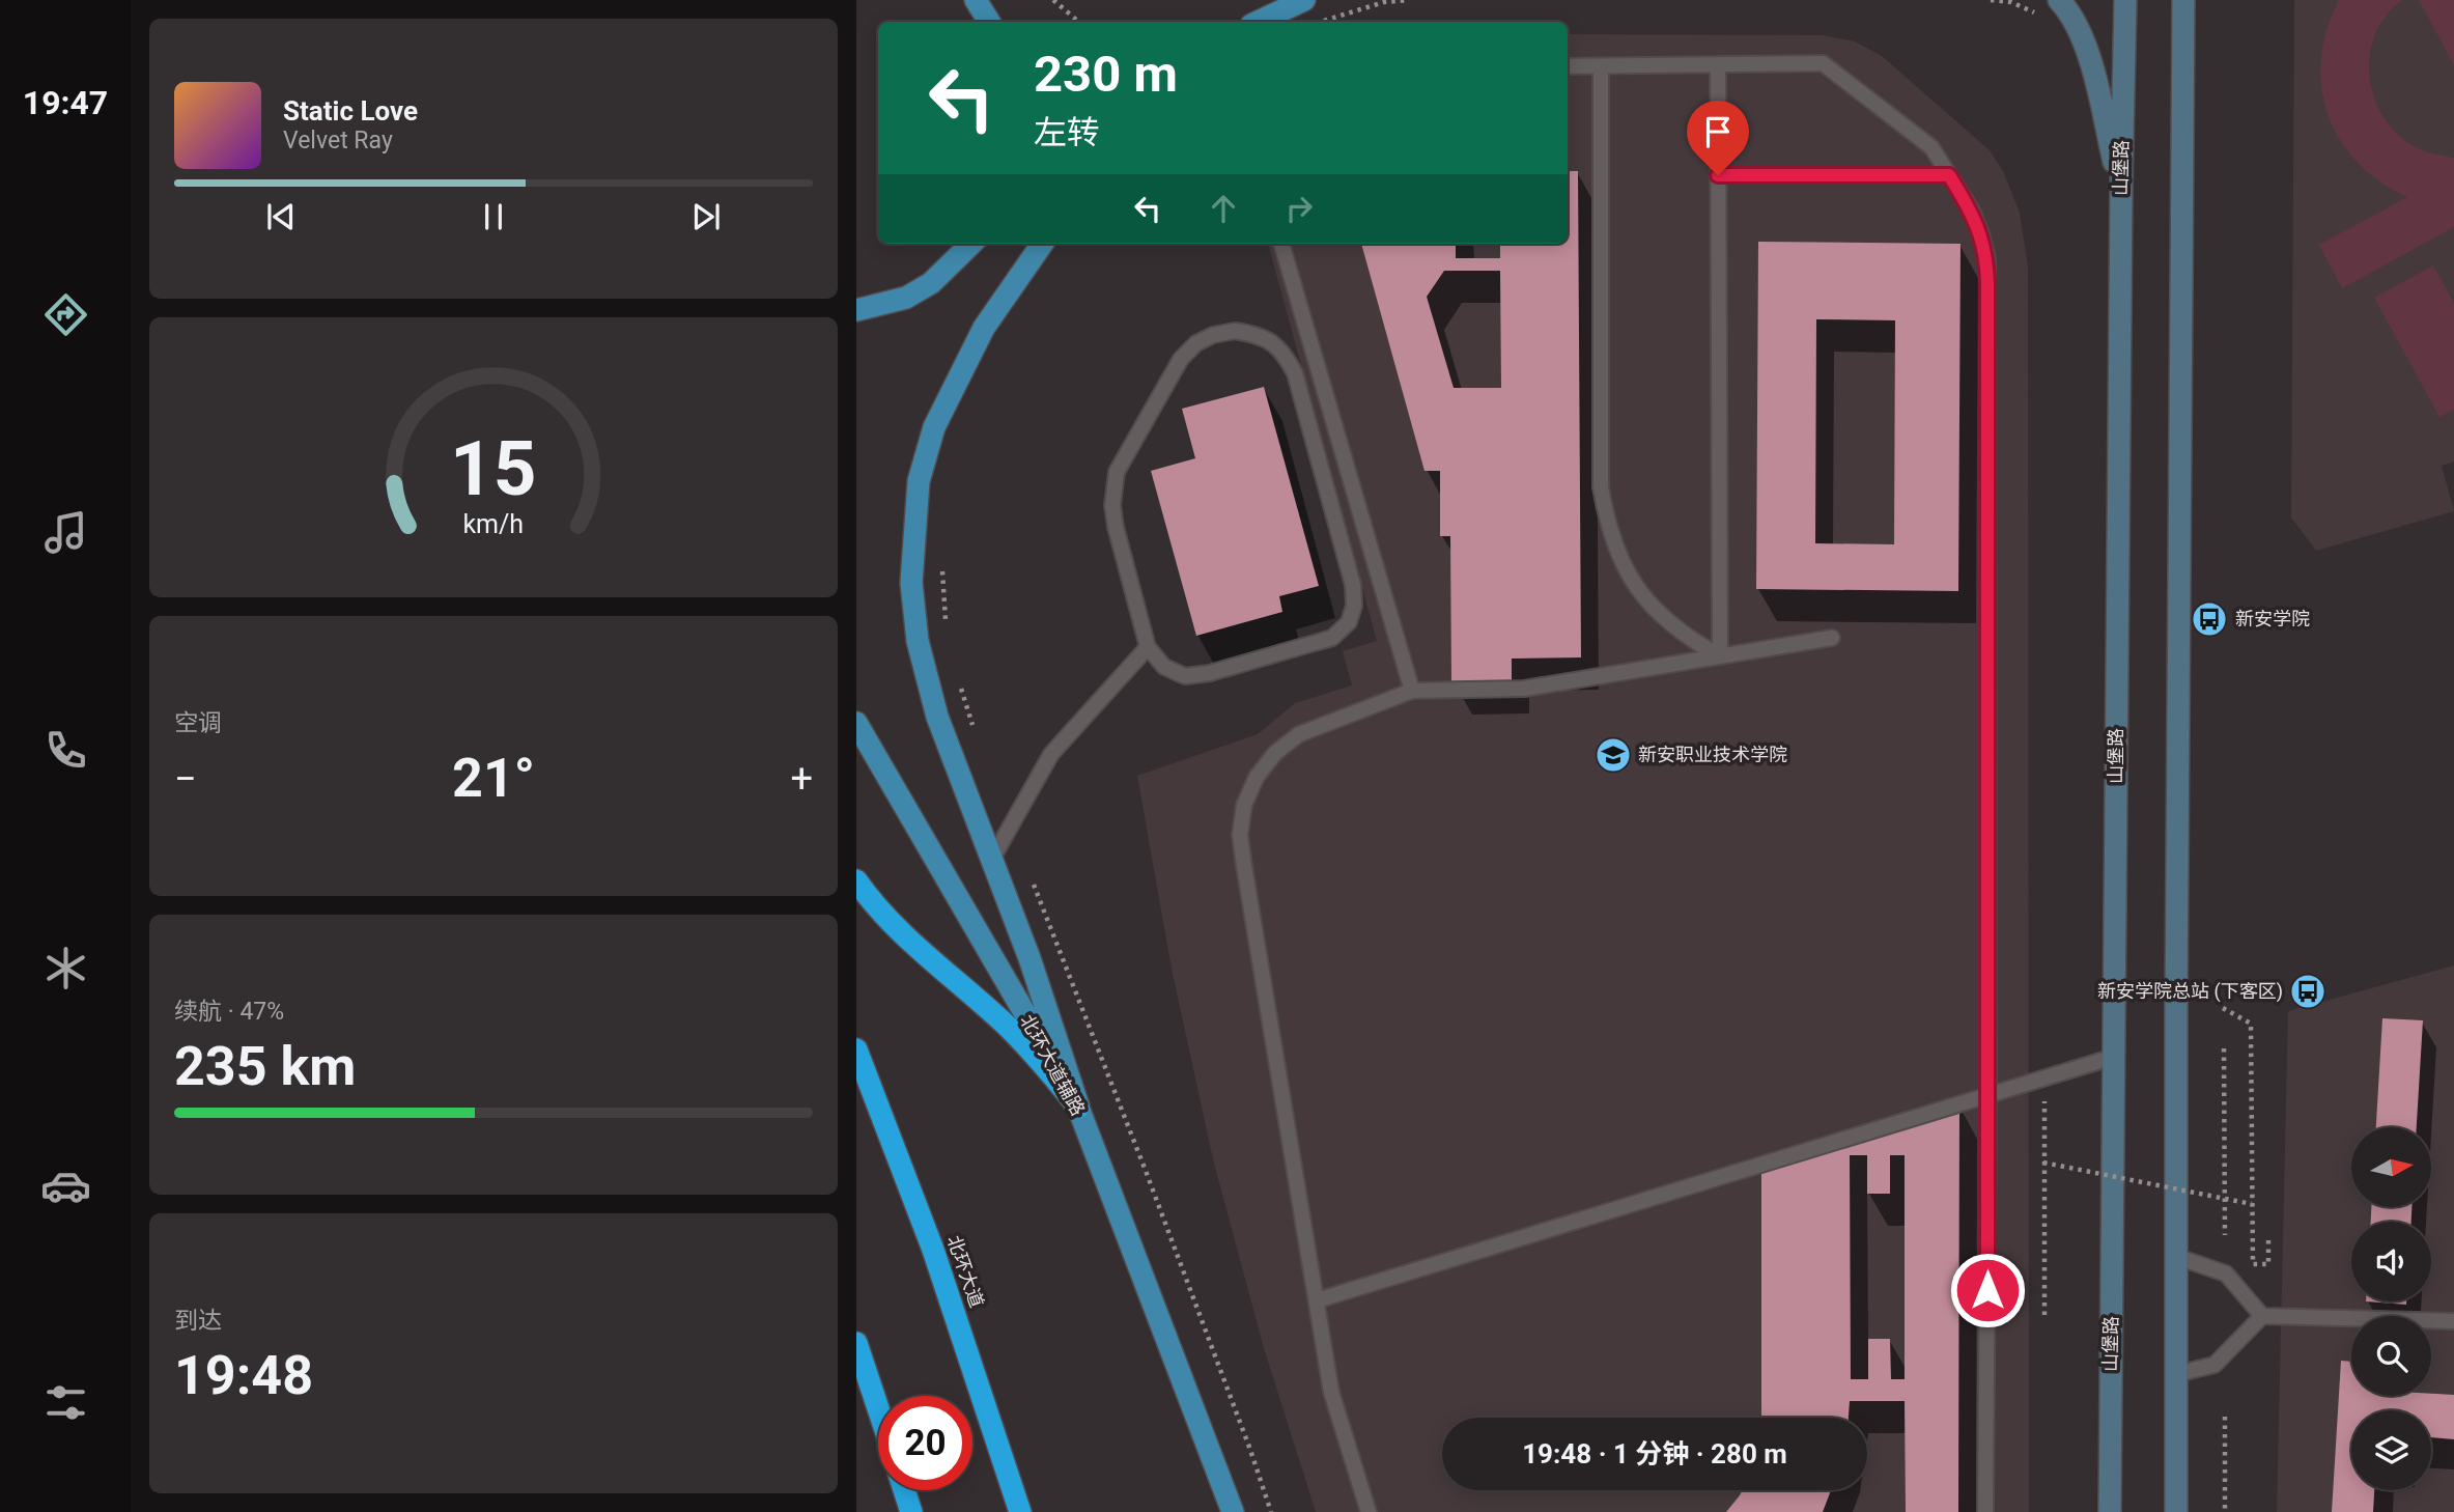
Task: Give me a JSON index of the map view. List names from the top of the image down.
{
  "streets": {
    "highway": ["北环大道"],
    "main road": ["山堡路", "北环大道辅路"]
  },
  "places": {
    "bus stop": ["新安学院", "新安学院总站 (下客区)"],
    "school or university": ["新安职业技术学院"]
  },
  "north": "right",
  "page": {
    "tabs": "19:47",
    "turn": ["230 m", "左转"],
    "song": ["Static Love", "Velvet Ray"],
    "tile": [
      "空调",
      ["续航 · 47%", "235 km"],
      ["到达", "19:48"]
    ],
    "heat": ["−", "21°", "+"],
    "limit": "20",
    "trip": "19:48 · 1 分钟 · 280 m",
    "gauge": ["15", "km/h"]
  }
}
